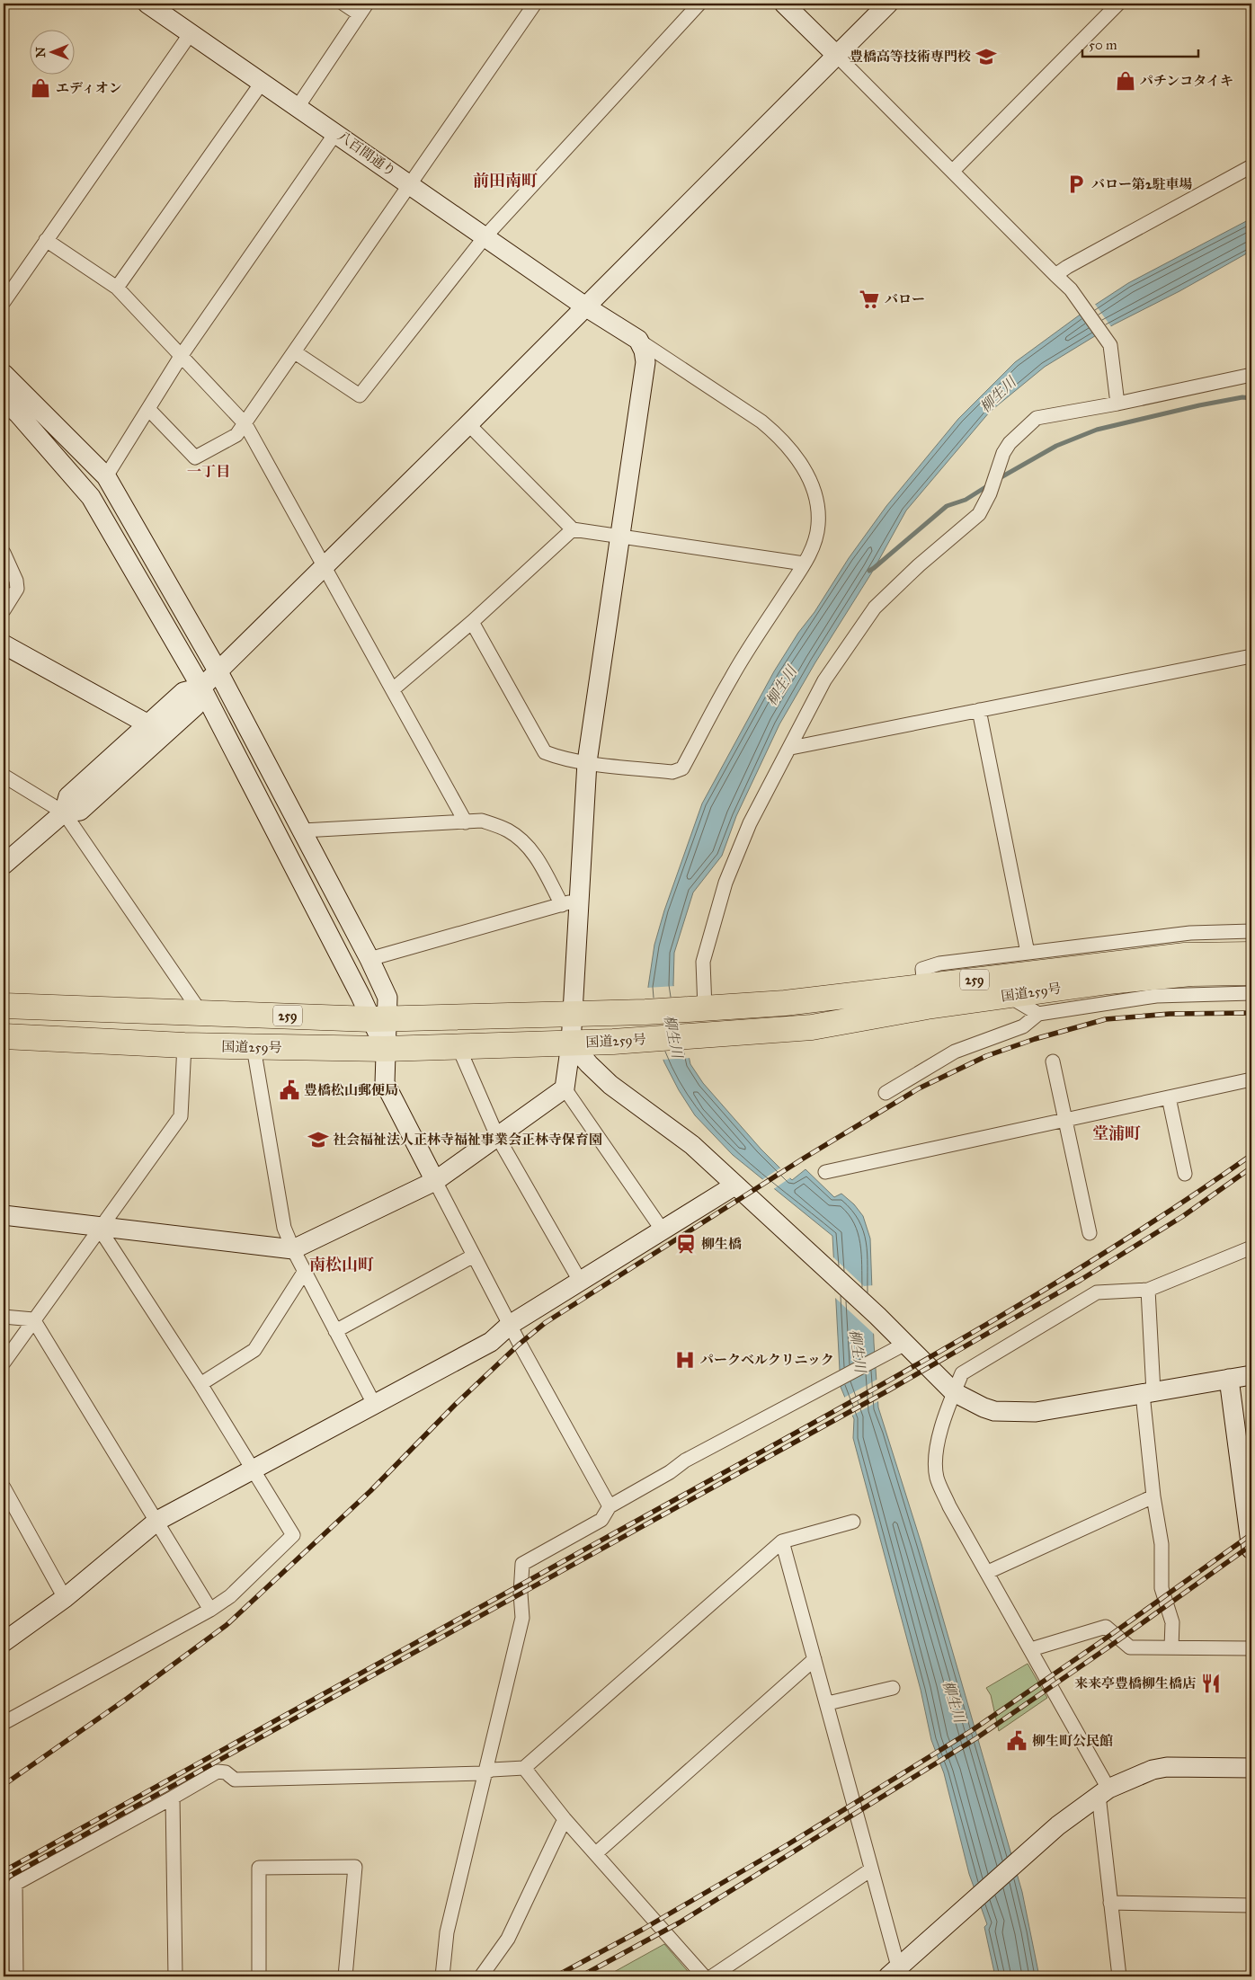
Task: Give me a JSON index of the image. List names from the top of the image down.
{
  "streets": {
    "highway": ["259", "国道259号"],
    "street": ["八百間通り"]
  },
  "districts": [
    "前田南町",
    "一丁目",
    "堂浦町",
    "南松山町"
  ],
  "water": ["柳生川"],
  "places": {
    "school or university": ["豊橋高等技術専門校", "社会福祉法人正林寺福祉事業会正林寺保育園"],
    "shop": ["パチンコタイキ", "エディオン"],
    "parking": ["バロー第2駐車場"],
    "supermarket": ["バロー"],
    "public building": ["豊橋松山郵便局", "柳生町公民館"],
    "station": ["柳生橋"],
    "hospital": ["パークベルクリニック"],
    "restaurant": ["来来亭豊橋柳生橋店"]
  },
  "scale_bar": "50 m",
  "north": "left"
}
